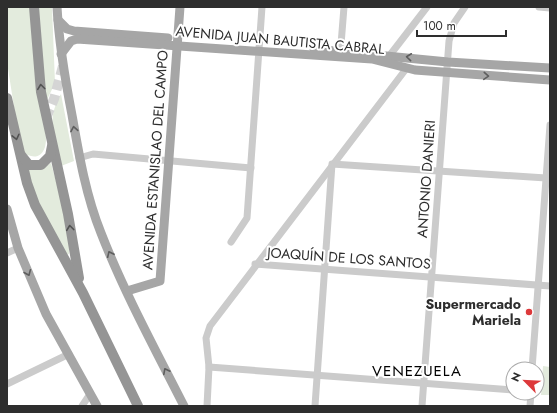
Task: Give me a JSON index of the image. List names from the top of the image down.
{
  "streets": {
    "main road": ["AVENIDA JUAN BAUTISTA CABRAL", "AVENIDA ESTANISLAO DEL CAMPO"],
    "street": ["ANTONIO DANIERI", "JOAQUÍN DE LOS SANTOS"]
  },
  "crossings": [
    ["AVENIDA JUAN BAUTISTA CABRAL", "AVENIDA ESTANISLAO DEL CAMPO"],
    ["AVENIDA JUAN BAUTISTA CABRAL", "ANTONIO DANIERI"],
    ["ANTONIO DANIERI", "JOAQUÍN DE LOS SANTOS"]
  ],
  "districts": ["VENEZUELA"],
  "places": ["Supermercado Mariela"],
  "scale_bar": "100 m",
  "north": "top left"
}
